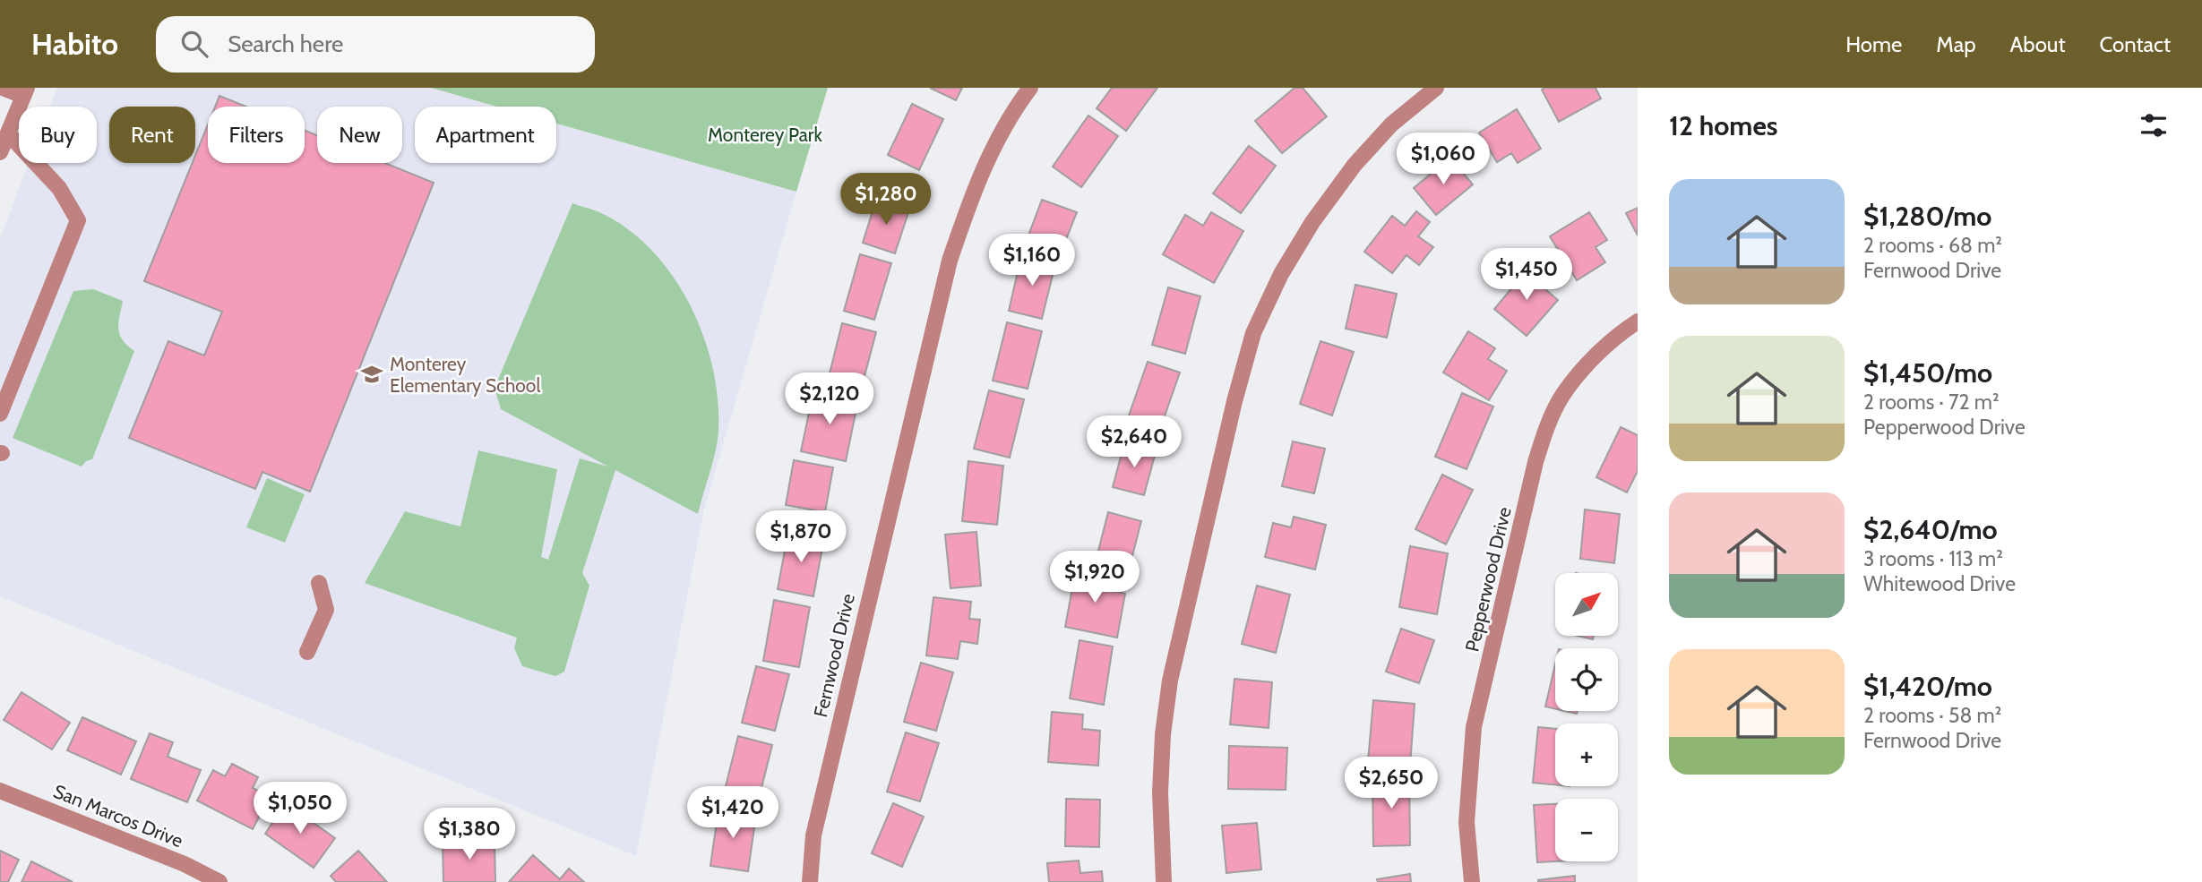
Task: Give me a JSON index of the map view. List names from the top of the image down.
{
  "streets": {
    "street": ["Pepperwood Drive", "Fernwood Drive", "San Marcos Drive"]
  },
  "parks": ["Monterey Park"],
  "places": {
    "school or university": ["Monterey Elementary School"]
  },
  "north": "top right",
  "page": {
    "header": "Habito",
    "search": "Search here",
    "nav": [
      "Home",
      "Map",
      "About",
      "Contact"
    ],
    "heading": "12 homes",
    "chip": [
      "Buy",
      "Rent",
      "Filters",
      "New",
      "Apartment"
    ],
    "price": [
      "$1,060",
      "$1,280",
      "$1,160",
      "$1,450",
      "$2,120",
      "$2,640",
      "$1,870",
      "$1,920",
      "$2,650",
      "$1,050",
      "$1,420",
      "$1,380"
    ],
    "list": [
      {
        "name": "$1,280/mo",
        "note": "2 rooms · 68 m² · Fernwood Drive"
      },
      {
        "name": "$1,450/mo",
        "note": "2 rooms · 72 m² · Pepperwood Drive"
      },
      {
        "name": "$2,640/mo",
        "note": "3 rooms · 113 m² · Whitewood Drive"
      },
      {
        "name": "$1,420/mo",
        "note": "2 rooms · 58 m² · Fernwood Drive"
      }
    ],
    "map_buttons": ["+", "−"]
  }
}
